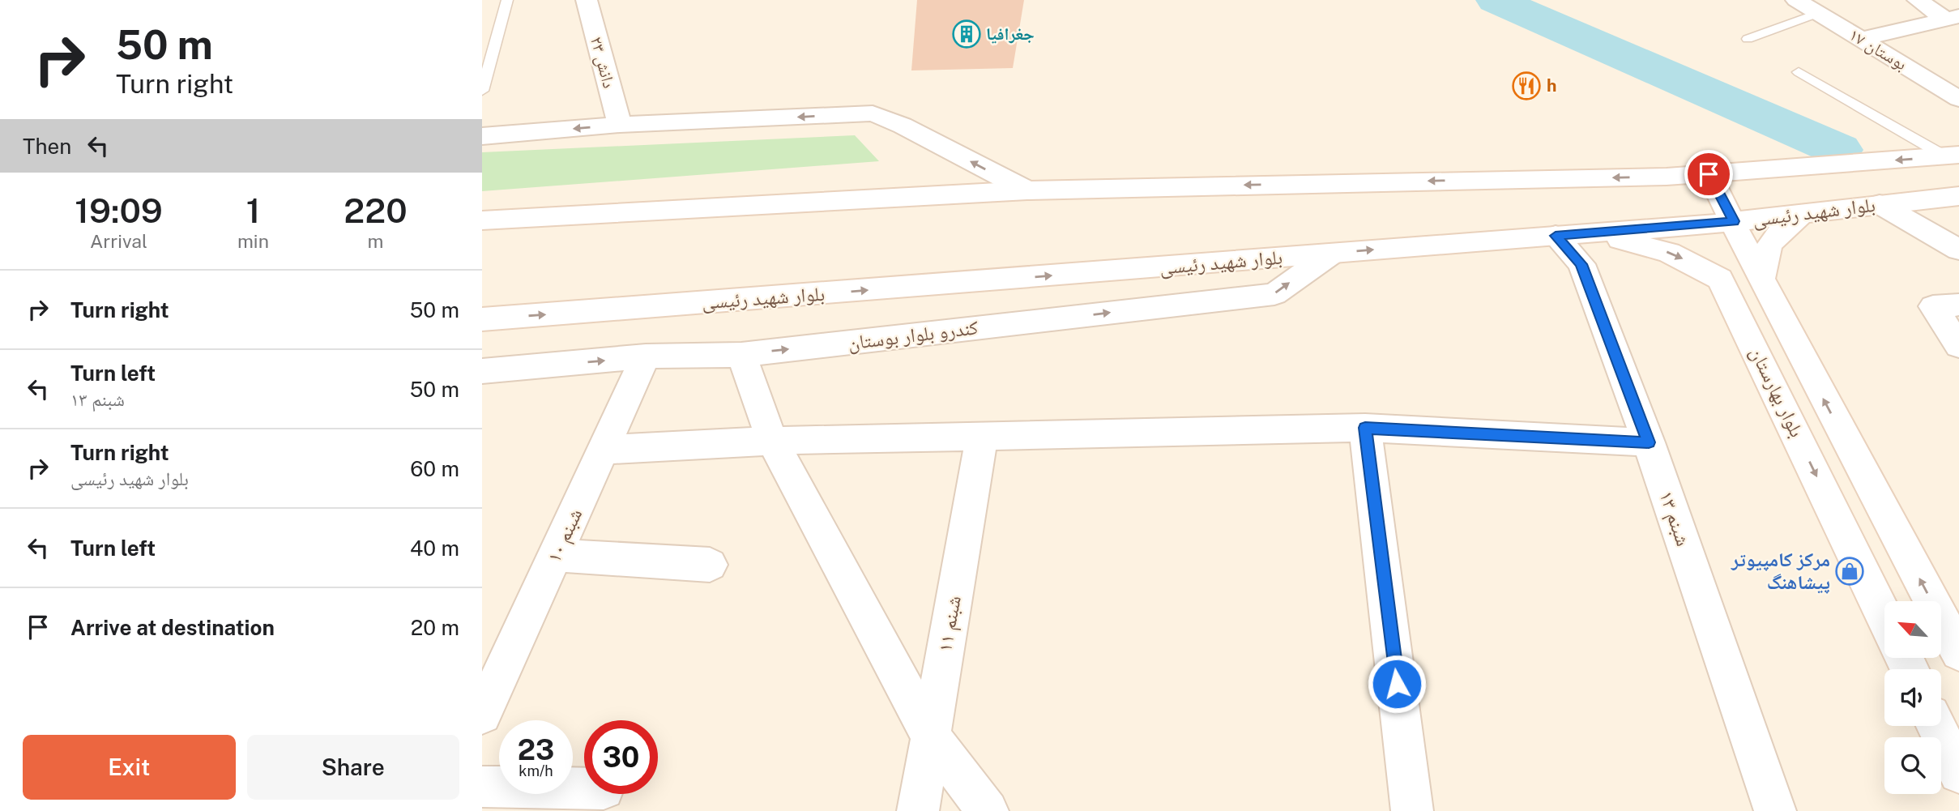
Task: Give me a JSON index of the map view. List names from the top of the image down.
{
  "streets": {
    "street": [
      "بوستان ۱۷",
      "دانش ۲۳",
      "بلوار شهید رئیسی",
      "کندرو بلوار بوستان",
      "بلوار بهارستان",
      "شبنم ۱۳",
      "شبنم ۱۰",
      "شبنم ۱۱"
    ]
  },
  "crossings": [
    ["بلوار شهید رئیسی", "کندرو بلوار بوستان"],
    ["بلوار شهید رئیسی", "بلوار بهارستان"],
    ["بلوار شهید رئیسی", "شبنم ۱۳"],
    ["کندرو بلوار بوستان", "شبنم ۱۰"]
  ],
  "places": {
    "building": ["جغرافیا"],
    "restaurant": ["h"],
    "shop": ["مرکز کامپیوتر پیشاهنگ"]
  },
  "north": "top left",
  "page": {
    "turn": ["50 m", "Turn right"],
    "then": "Then",
    "eta": [
      "19:09",
      "Arrival",
      "1",
      "min",
      "220",
      "m"
    ],
    "list": [
      {
        "name": "Turn right",
        "value": "50 m"
      },
      {
        "name": "Turn left",
        "note": "شبنم ۱۳",
        "value": "50 m"
      },
      {
        "name": "Turn right",
        "note": "بلوار شهید رئیسی",
        "value": "60 m"
      },
      {
        "name": "Turn left",
        "value": "40 m"
      },
      {
        "name": "Arrive at destination",
        "value": "20 m"
      }
    ],
    "speed": "23 km/h",
    "limit": "30",
    "buttons": ["Exit", "Share"]
  }
}
